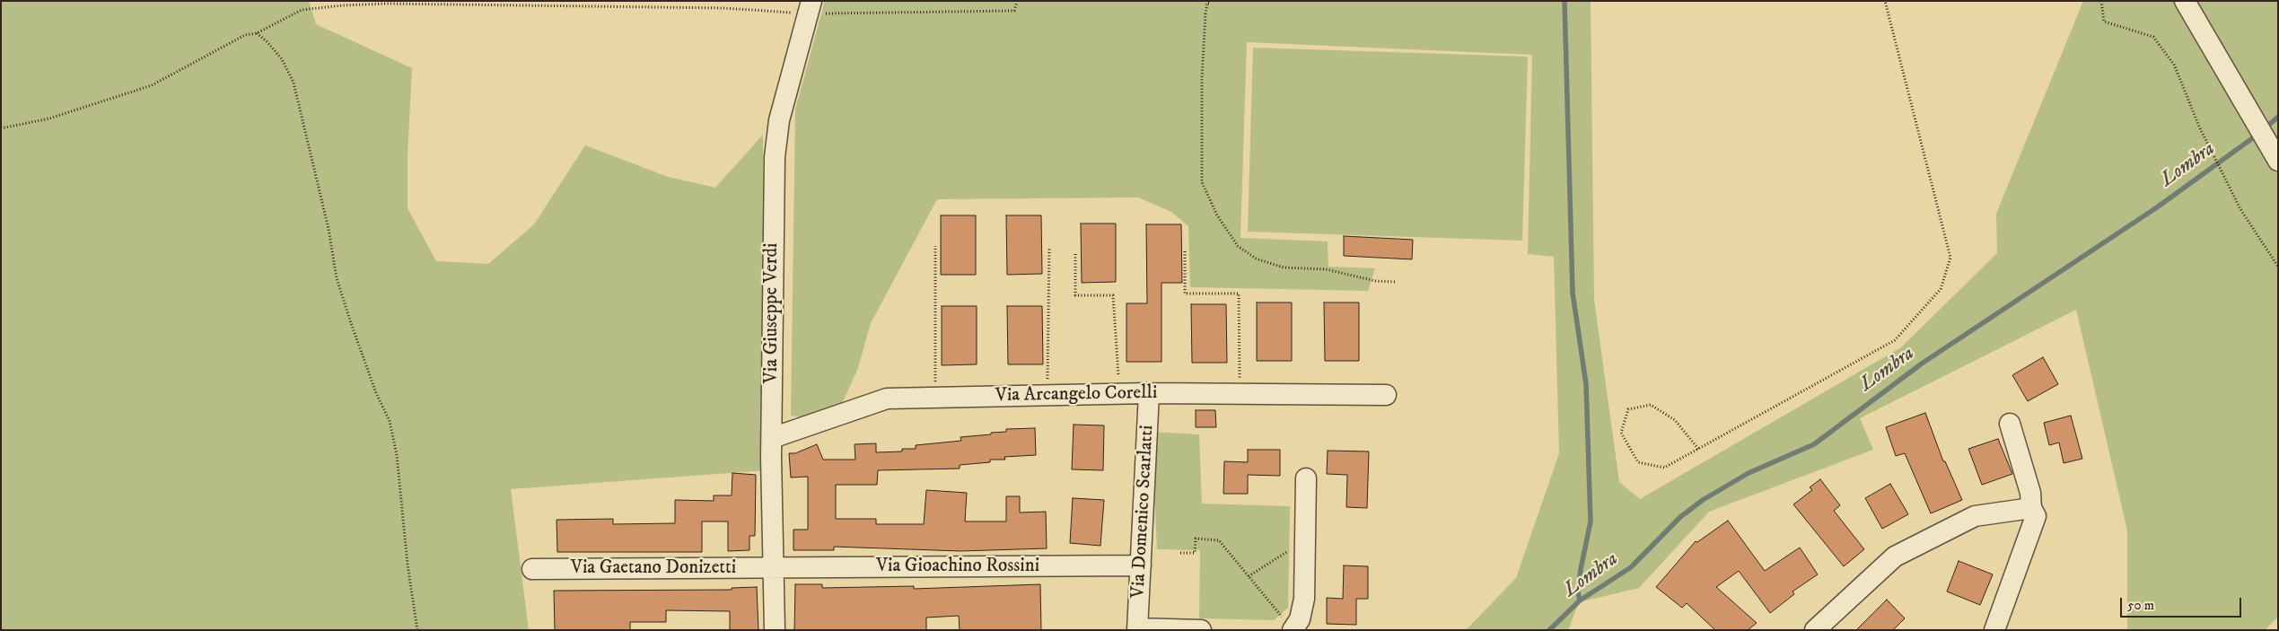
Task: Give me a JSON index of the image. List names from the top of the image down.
{
  "streets": {
    "street": [
      "Via Giuseppe Verdi",
      "Via Arcangelo Corelli",
      "Via Domenico Scarlatti",
      "Via Gioachino Rossini",
      "Via Gaetano Donizetti"
    ]
  },
  "crossings": [
    ["Via Giuseppe Verdi", "Via Arcangelo Corelli"],
    ["Via Giuseppe Verdi", "Via Gioachino Rossini"],
    ["Via Giuseppe Verdi", "Via Gaetano Donizetti"],
    ["Via Arcangelo Corelli", "Via Domenico Scarlatti"],
    ["Via Domenico Scarlatti", "Via Gioachino Rossini"],
    ["Via Gioachino Rossini", "Via Gaetano Donizetti"]
  ],
  "water": ["Lombra"],
  "scale_bar": "50 m"
}
